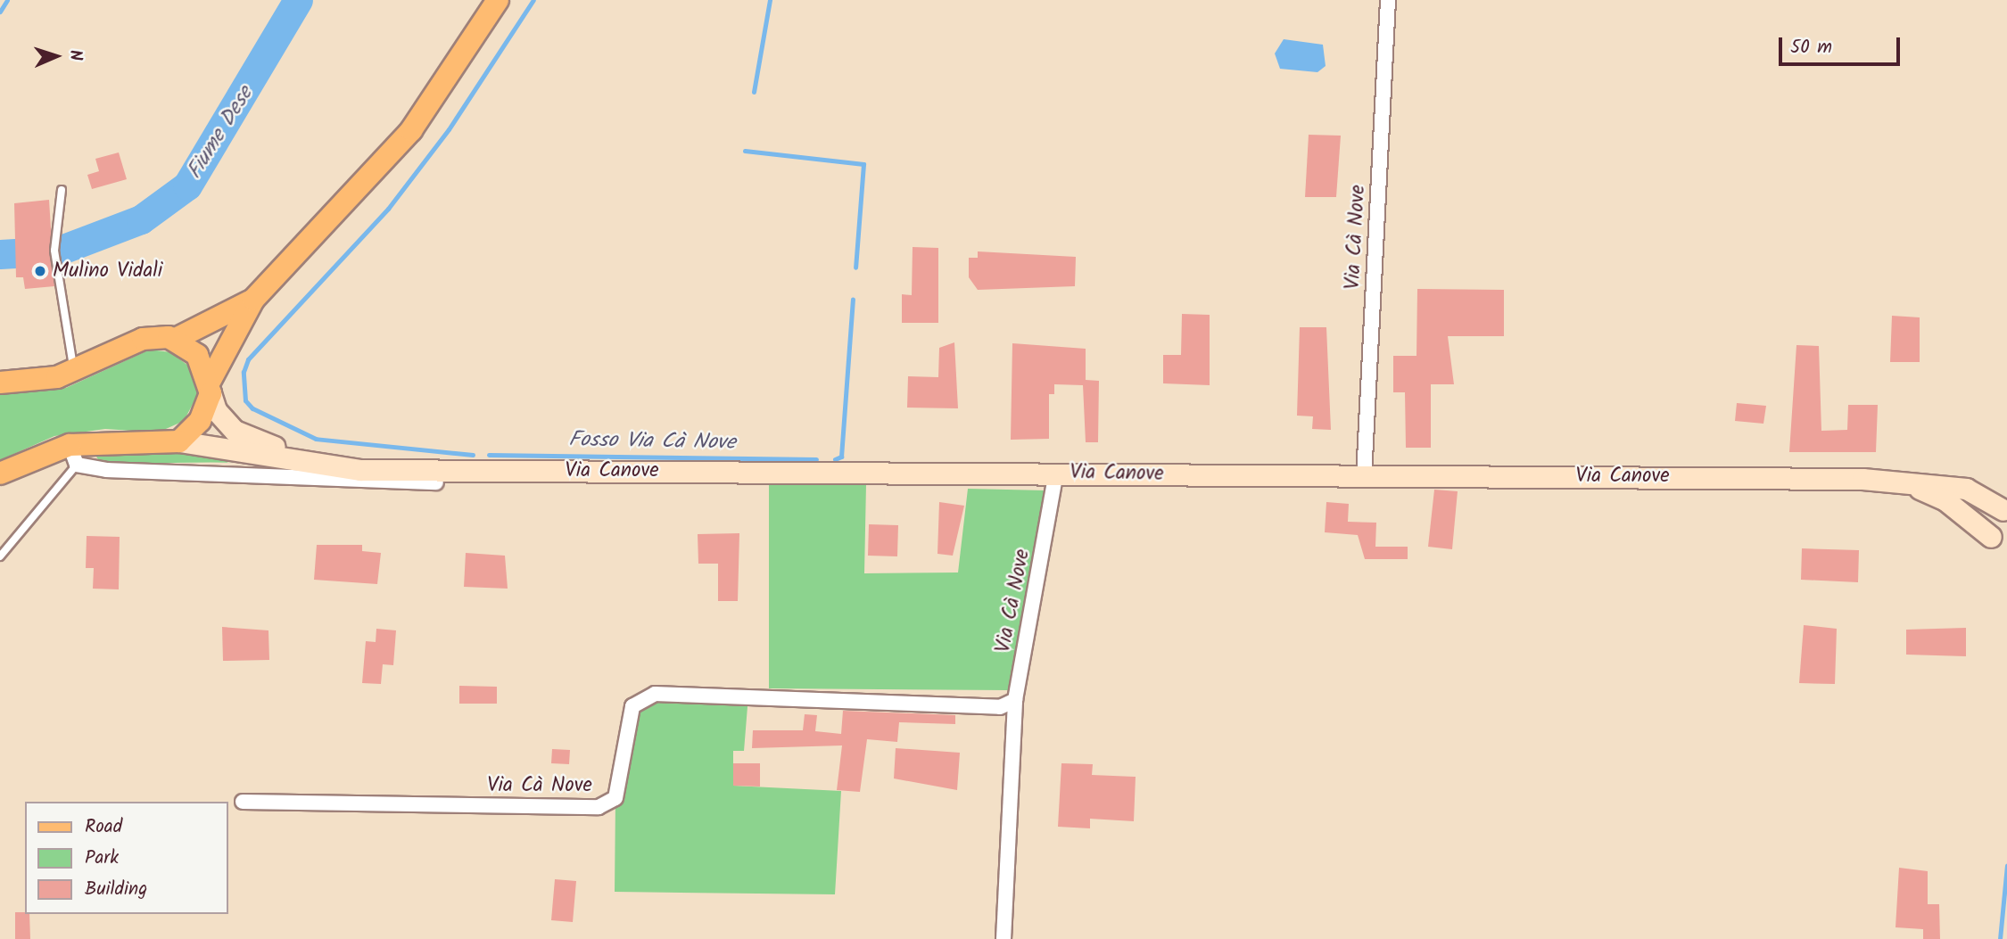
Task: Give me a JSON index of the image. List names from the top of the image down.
{
  "streets": {
    "street": ["Via Cà Nove", "Via Canove"]
  },
  "crossings": [
    ["Via Cà Nove", "Via Canove"]
  ],
  "water": ["Fiume Dese", "Fosso Via Cà Nove"],
  "places": ["Mulino Vidali"],
  "legend": ["Road", "Park", "Building"],
  "scale_bar": "50 m",
  "north": "right"
}
